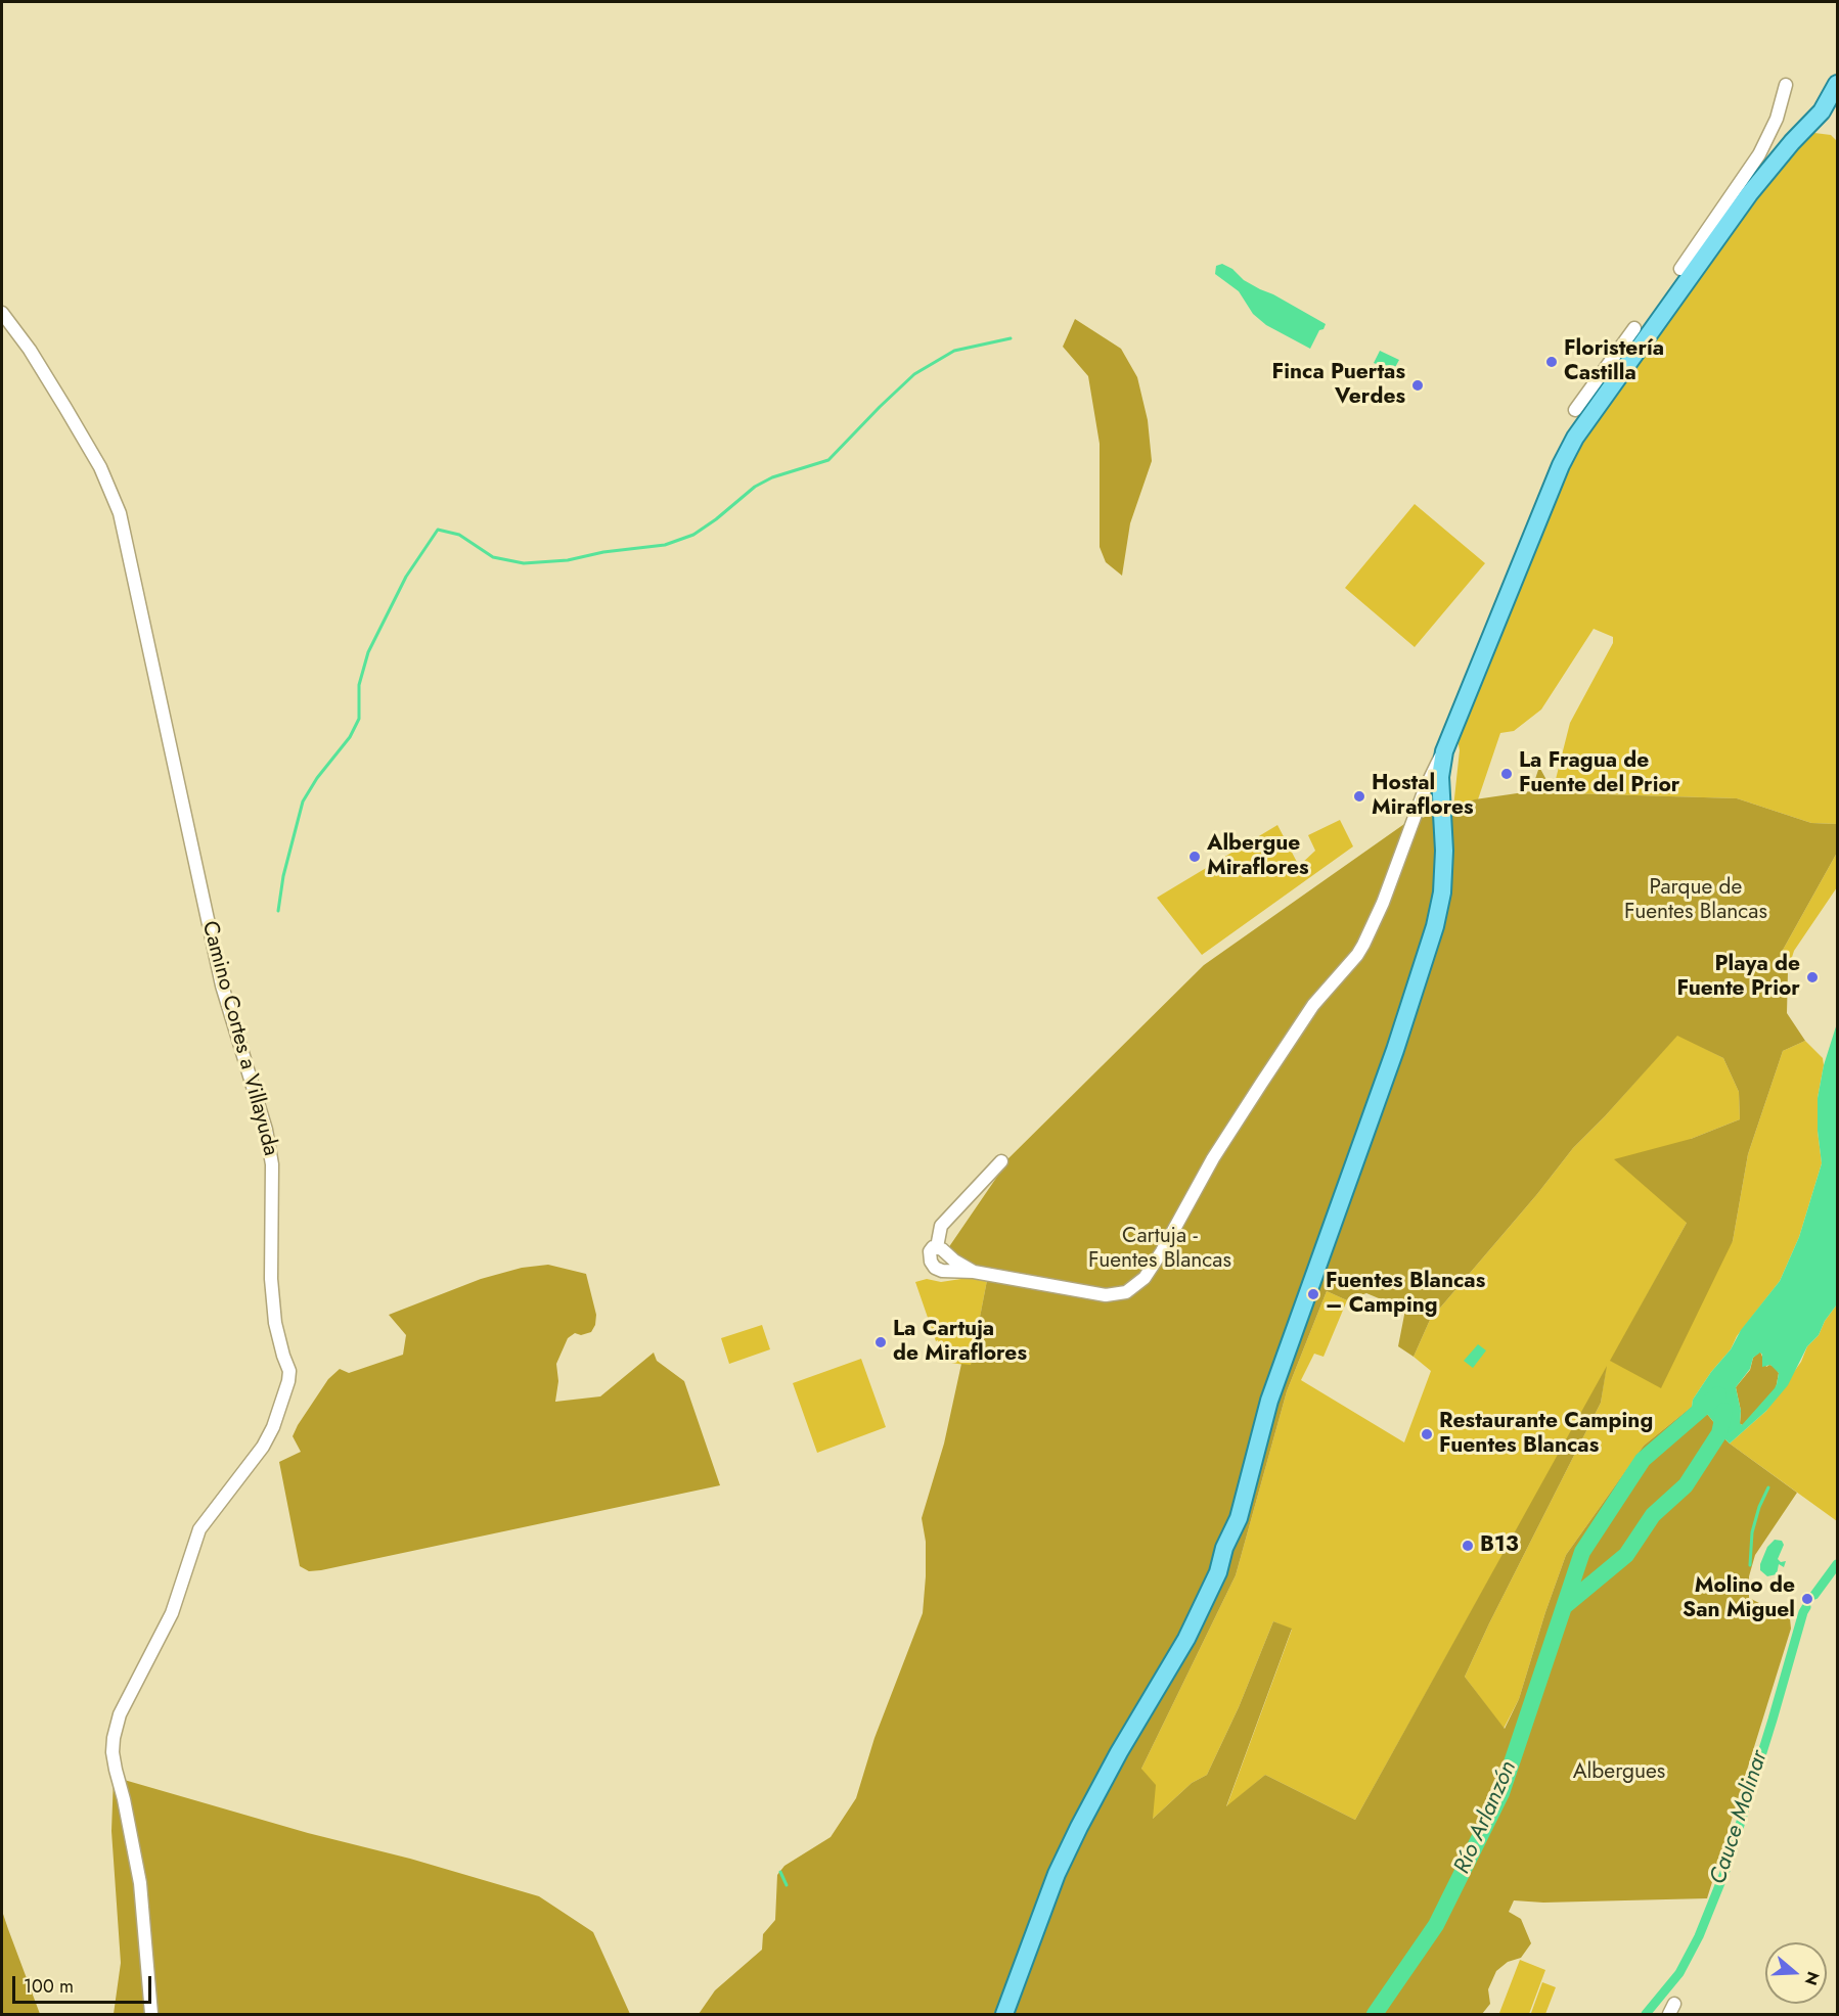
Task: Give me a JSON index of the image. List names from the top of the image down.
{
  "streets": {
    "street": ["Camino Cortes a Villayuda"]
  },
  "water": ["Río Arlanzón", "Cauce Molinar"],
  "parks": ["Parque de Fuentes Blancas", "Cartuja - Fuentes Blancas", "Albergues"],
  "places": [
    "Floristería Castilla",
    "Finca Puertas Verdes",
    "La Fragua de Fuente del Prior",
    "Hostal Miraflores",
    "Albergue Miraflores",
    "Playa de Fuente Prior",
    "Fuentes Blancas – Camping",
    "La Cartuja de Miraflores",
    "Restaurante Camping Fuentes Blancas",
    "B13",
    "Molino de San Miguel"
  ],
  "scale_bar": "100 m",
  "north": "right"
}
